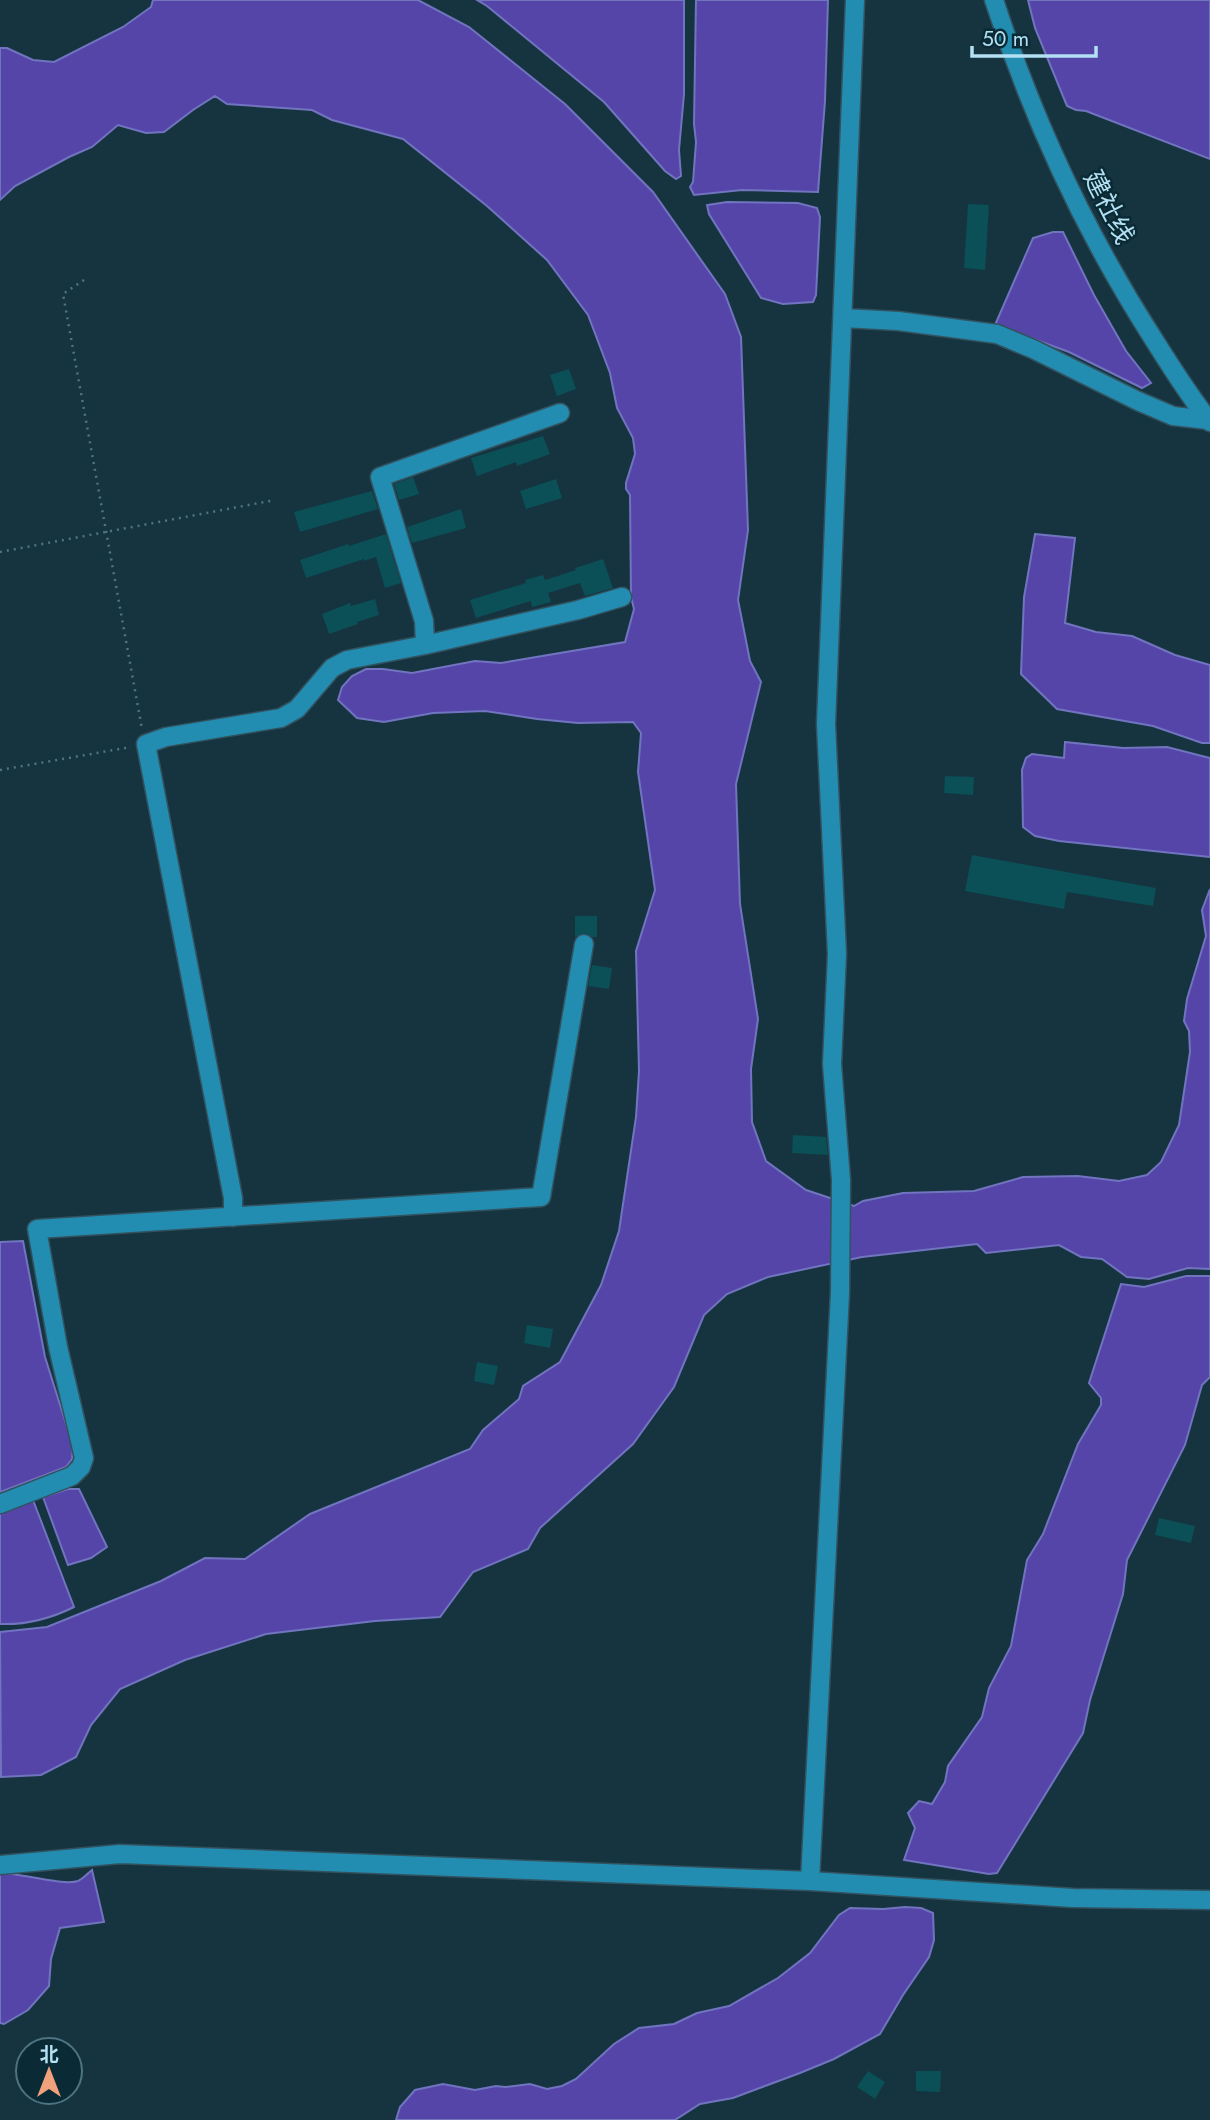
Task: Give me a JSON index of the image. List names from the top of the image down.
{
  "streets": {
    "street": ["建社线"]
  },
  "scale_bar": "50 m",
  "north": "top"
}
